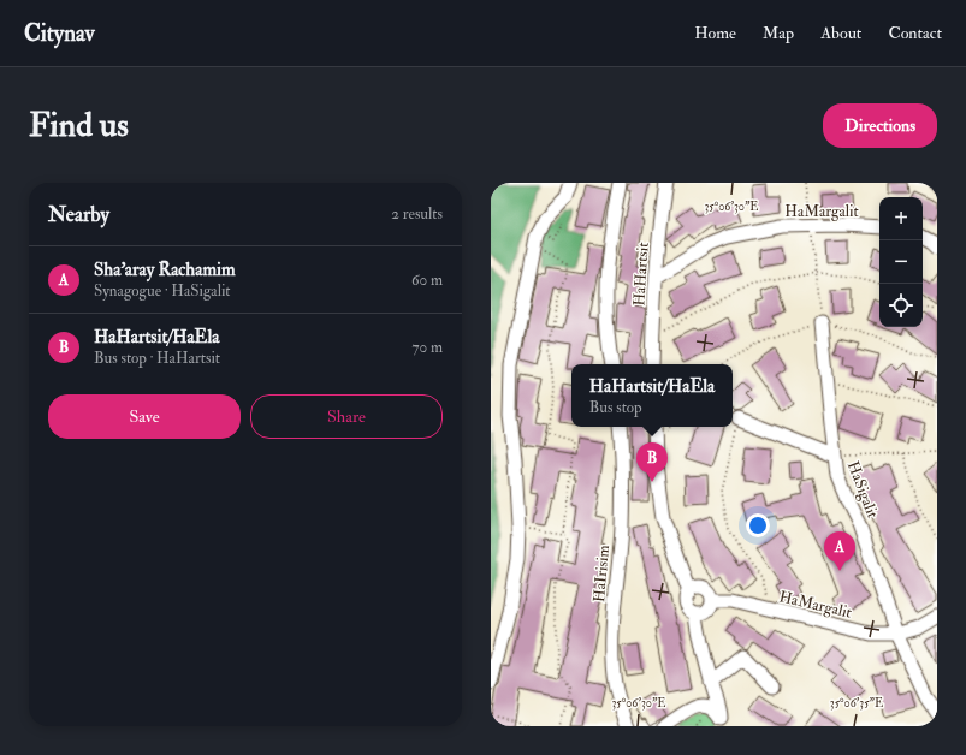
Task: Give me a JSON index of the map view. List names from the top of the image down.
{
  "streets": {
    "street": [
      "HaMargalit",
      "HaHartsit",
      "HaSigalit",
      "HaIrisim"
    ]
  },
  "crossings": [
    ["HaMargalit", "HaHartsit"],
    ["HaMargalit", "HaSigalit"]
  ],
  "page": {
    "header": "Citynav",
    "nav": [
      "Home",
      "Map",
      "About",
      "Contact"
    ],
    "buttons": [
      "Directions",
      ["Save", "Share"]
    ],
    "title": "Find us",
    "heading": ["Nearby", "2 results"],
    "map_buttons": ["+", "−"],
    "list": [
      {
        "mark": "A",
        "name": "Sha'aray Rachamim",
        "note": "Synagogue · HaSigalit",
        "value": "60 m"
      },
      {
        "mark": "B",
        "name": "HaHartsit/HaEla",
        "note": "Bus stop · HaHartsit",
        "value": "70 m"
      }
    ],
    "popup": ["HaHartsit/HaEla", "Bus stop"],
    "pins": ["B", "A"]
  },
  "coordinates": ["35°06'30\"E", "35°06'35\"E"]
}
